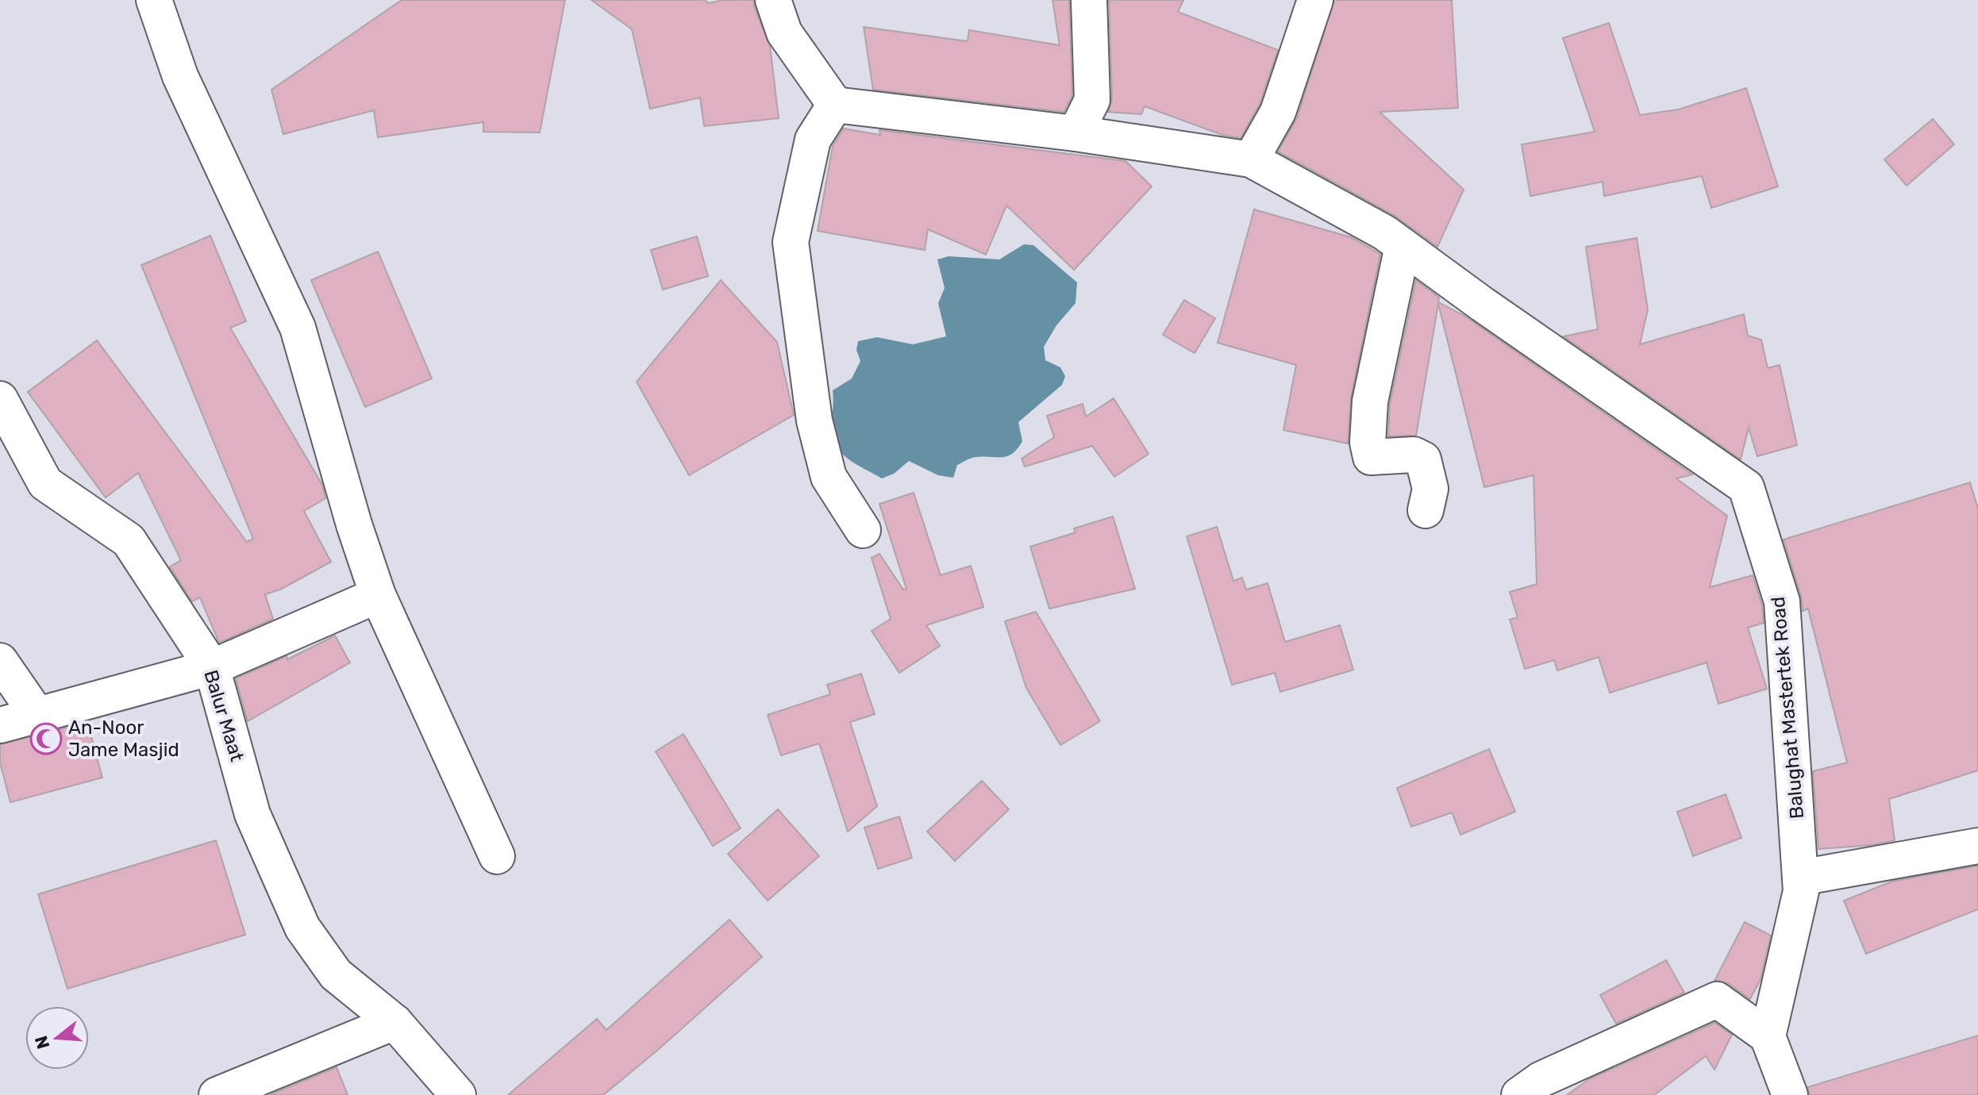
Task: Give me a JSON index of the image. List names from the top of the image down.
{
  "streets": {
    "street": ["Balughat Mastertek Road", "Balur Maat"]
  },
  "places": {
    "mosque": ["An-Noor Jame Masjid"]
  },
  "north": "left"
}
